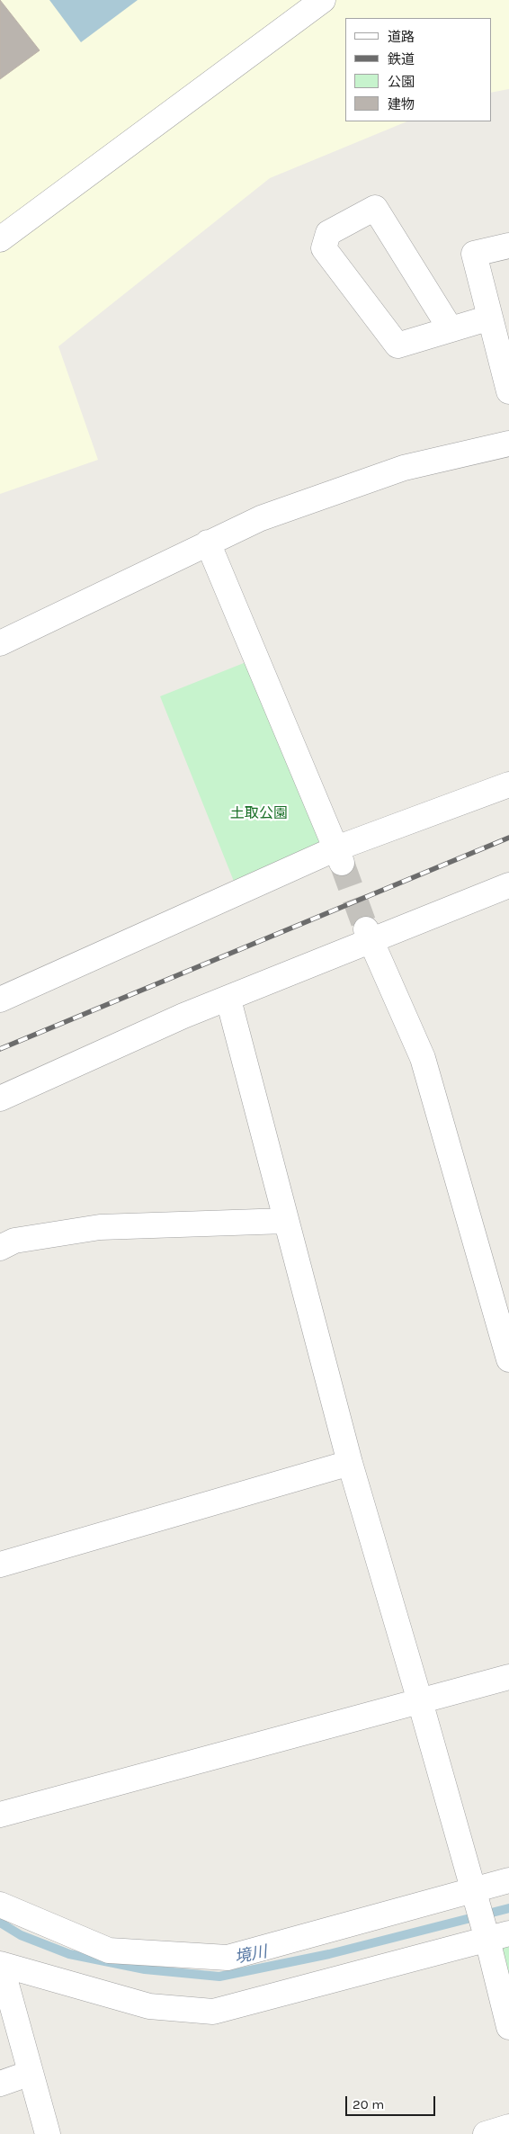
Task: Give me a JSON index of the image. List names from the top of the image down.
{
  "water": ["境川"],
  "parks": ["土取公園"],
  "legend": [
    "道路",
    "鉄道",
    "公園",
    "建物"
  ],
  "scale_bar": "20 m"
}
